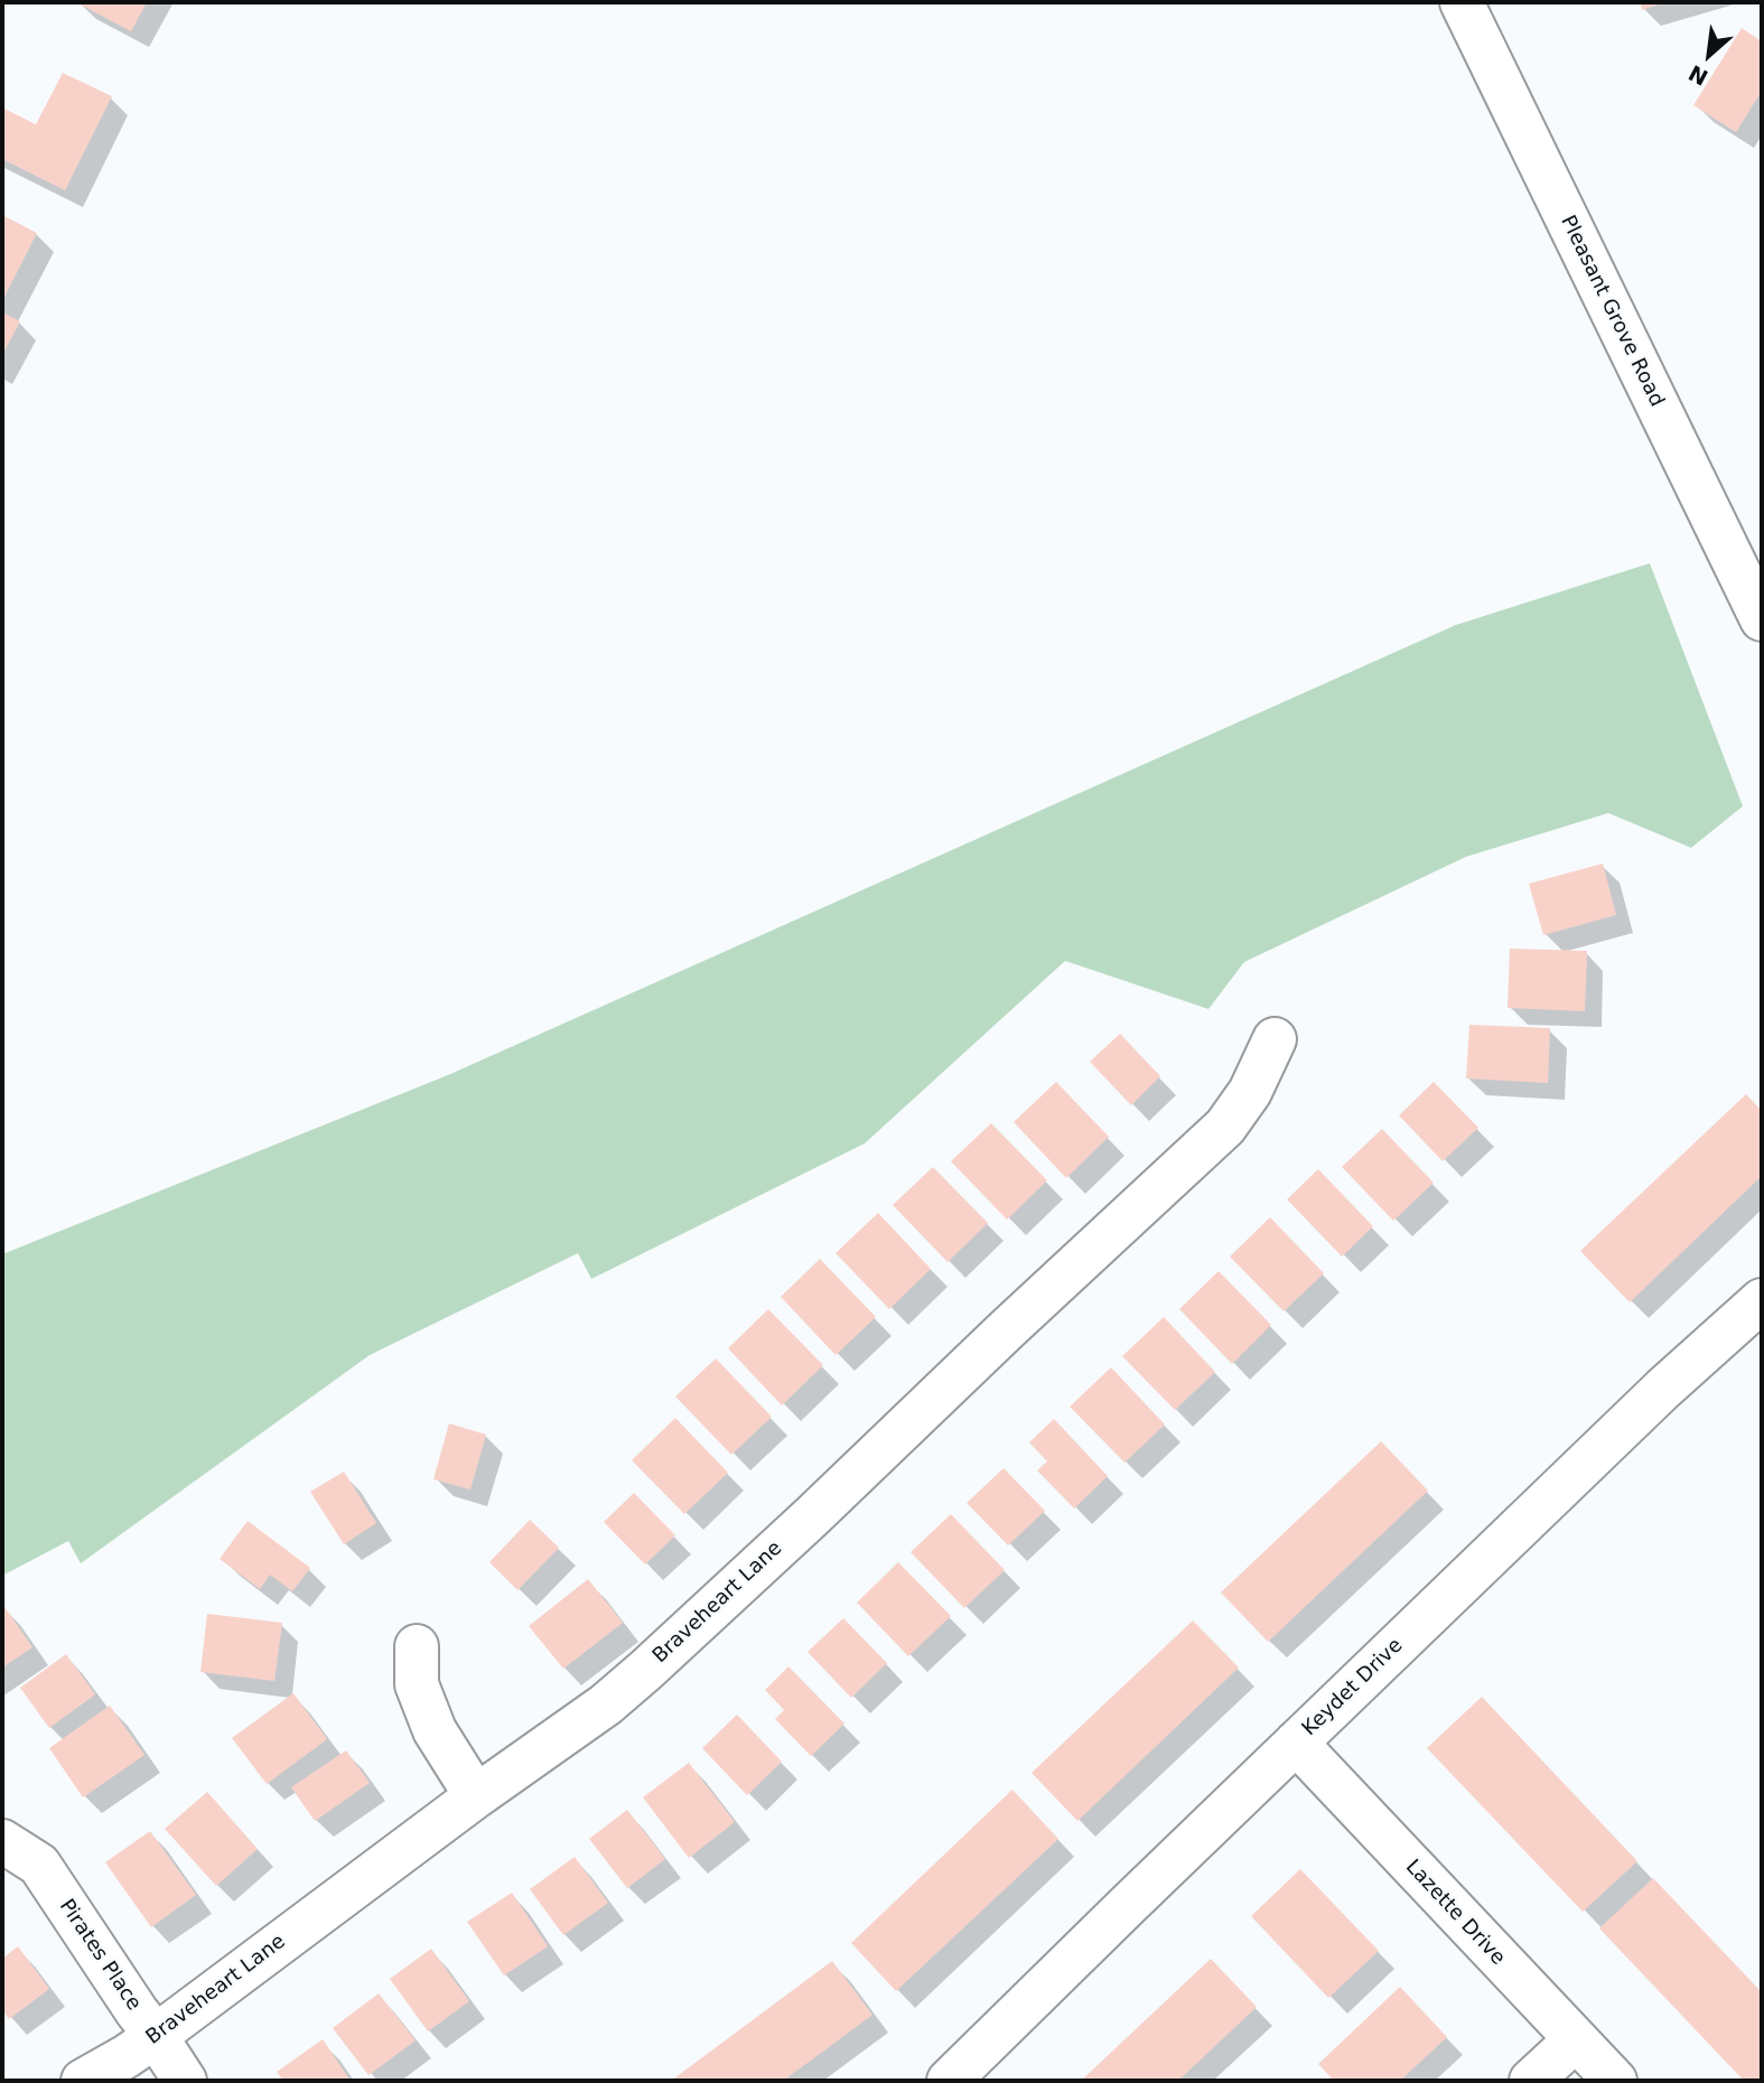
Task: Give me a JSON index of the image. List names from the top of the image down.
{
  "streets": {
    "street": [
      "Pleasant Grove Road",
      "Braveheart Lane",
      "Keydet Drive",
      "Lazette Drive",
      "Pirates Place"
    ]
  },
  "crossings": [
    ["Braveheart Lane", "Pirates Place"],
    ["Keydet Drive", "Lazette Drive"]
  ],
  "north": "bottom left"
}
